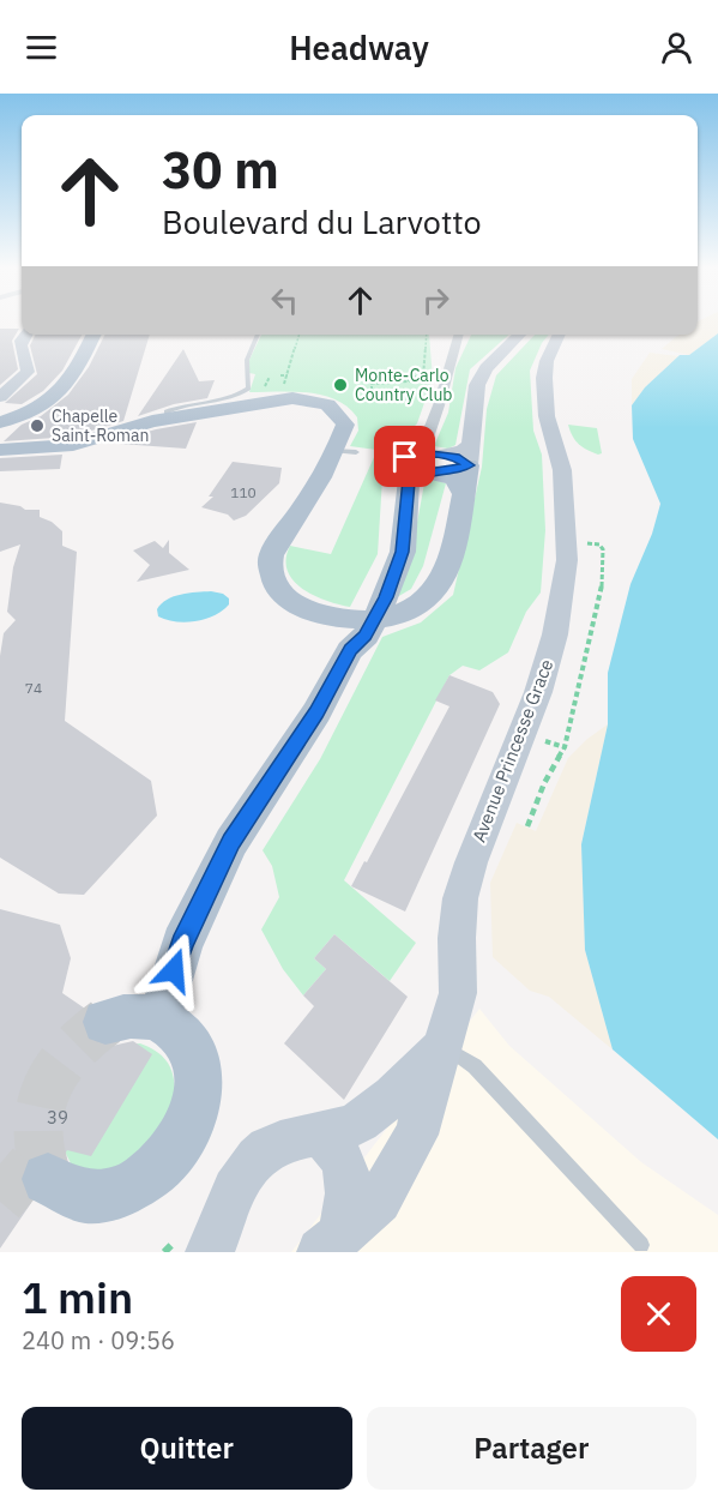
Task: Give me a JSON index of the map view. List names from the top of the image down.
{
  "streets": {
    "street": ["Avenue Princesse Grace"]
  },
  "places": ["Monte-Carlo Country Club", "Chapelle Saint-Roman"],
  "house_numbers": ["110", "74", "39"],
  "page": {
    "header": "Headway",
    "turn": ["30 m", "Boulevard du Larvotto"],
    "heading": ["1 min", "240 m · 09:56"],
    "buttons": ["Quitter", "Partager"]
  }
}
